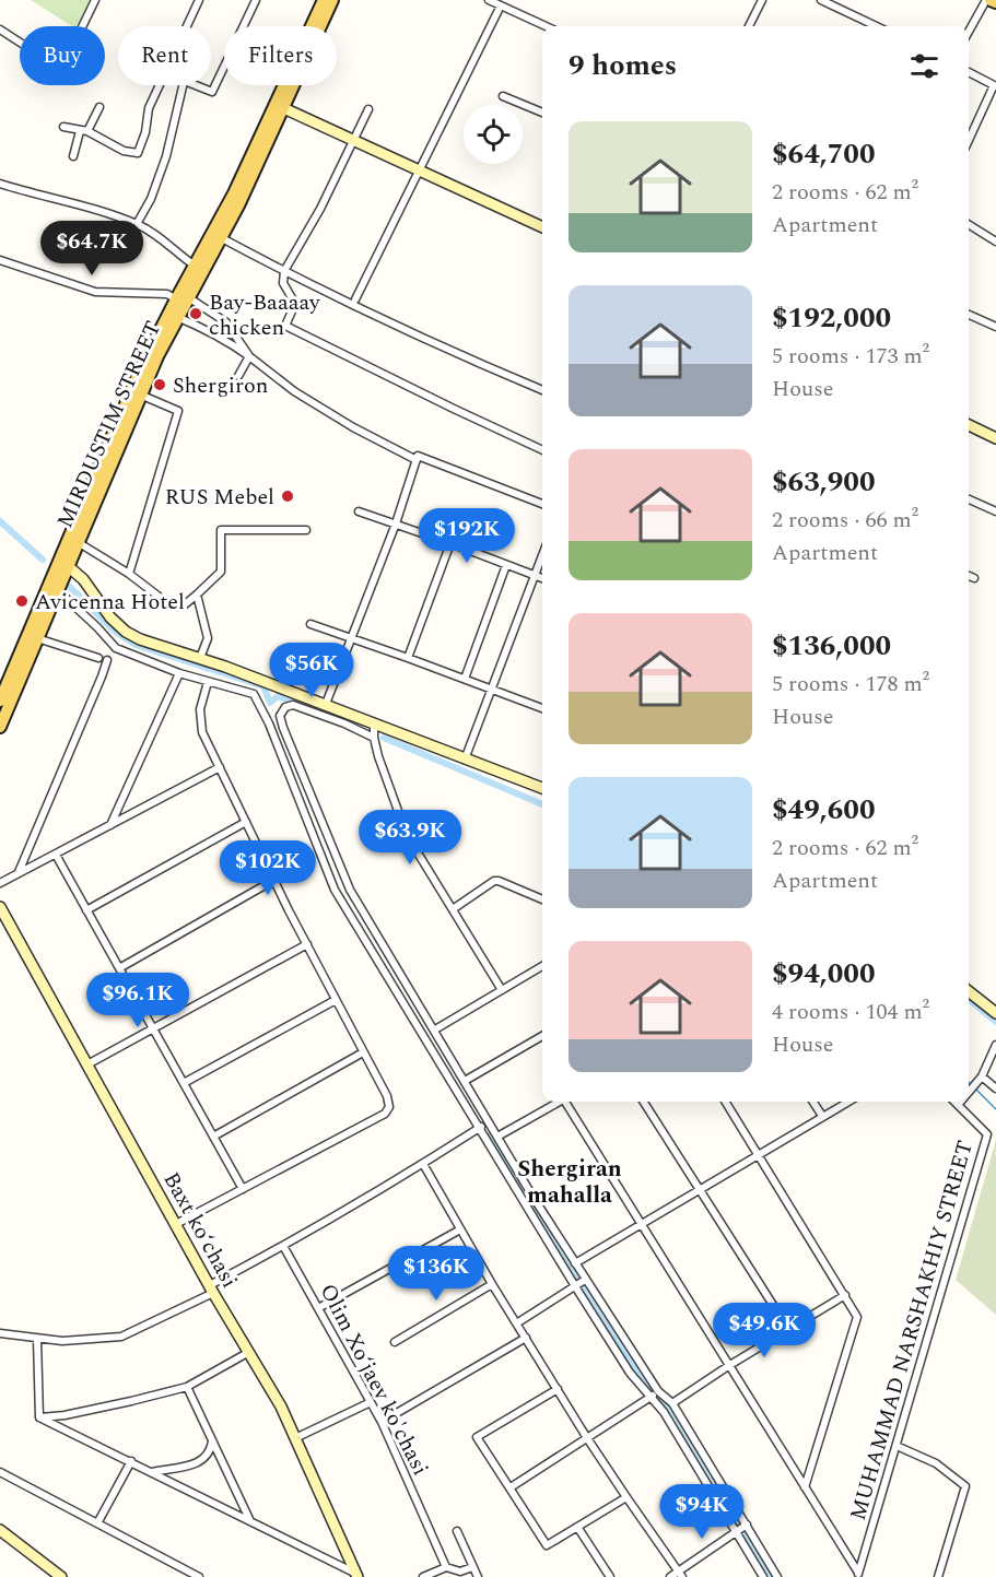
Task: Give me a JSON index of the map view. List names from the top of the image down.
{
  "streets": {
    "main road": ["MIRDUSTIM STREET"],
    "street": ["Baxt koʻchasi", "MUHAMMAD NARSHAKHIY STREET", "Olim Xoʻjaev ko'chasi"]
  },
  "districts": ["Shergiran mahalla"],
  "places": [
    "Bay-Baaaay chicken",
    "Shergiron",
    "RUS Mebel",
    "Avicenna Hotel"
  ],
  "page": {
    "chip": ["Buy", "Rent", "Filters"],
    "heading": "9 homes",
    "list": [
      {
        "name": "$64,700",
        "note": "2 rooms · 62 m² · Apartment"
      },
      {
        "name": "$192,000",
        "note": "5 rooms · 173 m² · House"
      },
      {
        "name": "$63,900",
        "note": "2 rooms · 66 m² · Apartment"
      },
      {
        "name": "$136,000",
        "note": "5 rooms · 178 m² · House"
      },
      {
        "name": "$49,600",
        "note": "2 rooms · 62 m² · Apartment"
      },
      {
        "name": "$94,000",
        "note": "4 rooms · 104 m² · House"
      }
    ],
    "price": [
      "$64.7K",
      "$192K",
      "$56K",
      "$63.9K",
      "$102K",
      "$96.1K",
      "$136K",
      "$49.6K",
      "$94K"
    ]
  }
}
